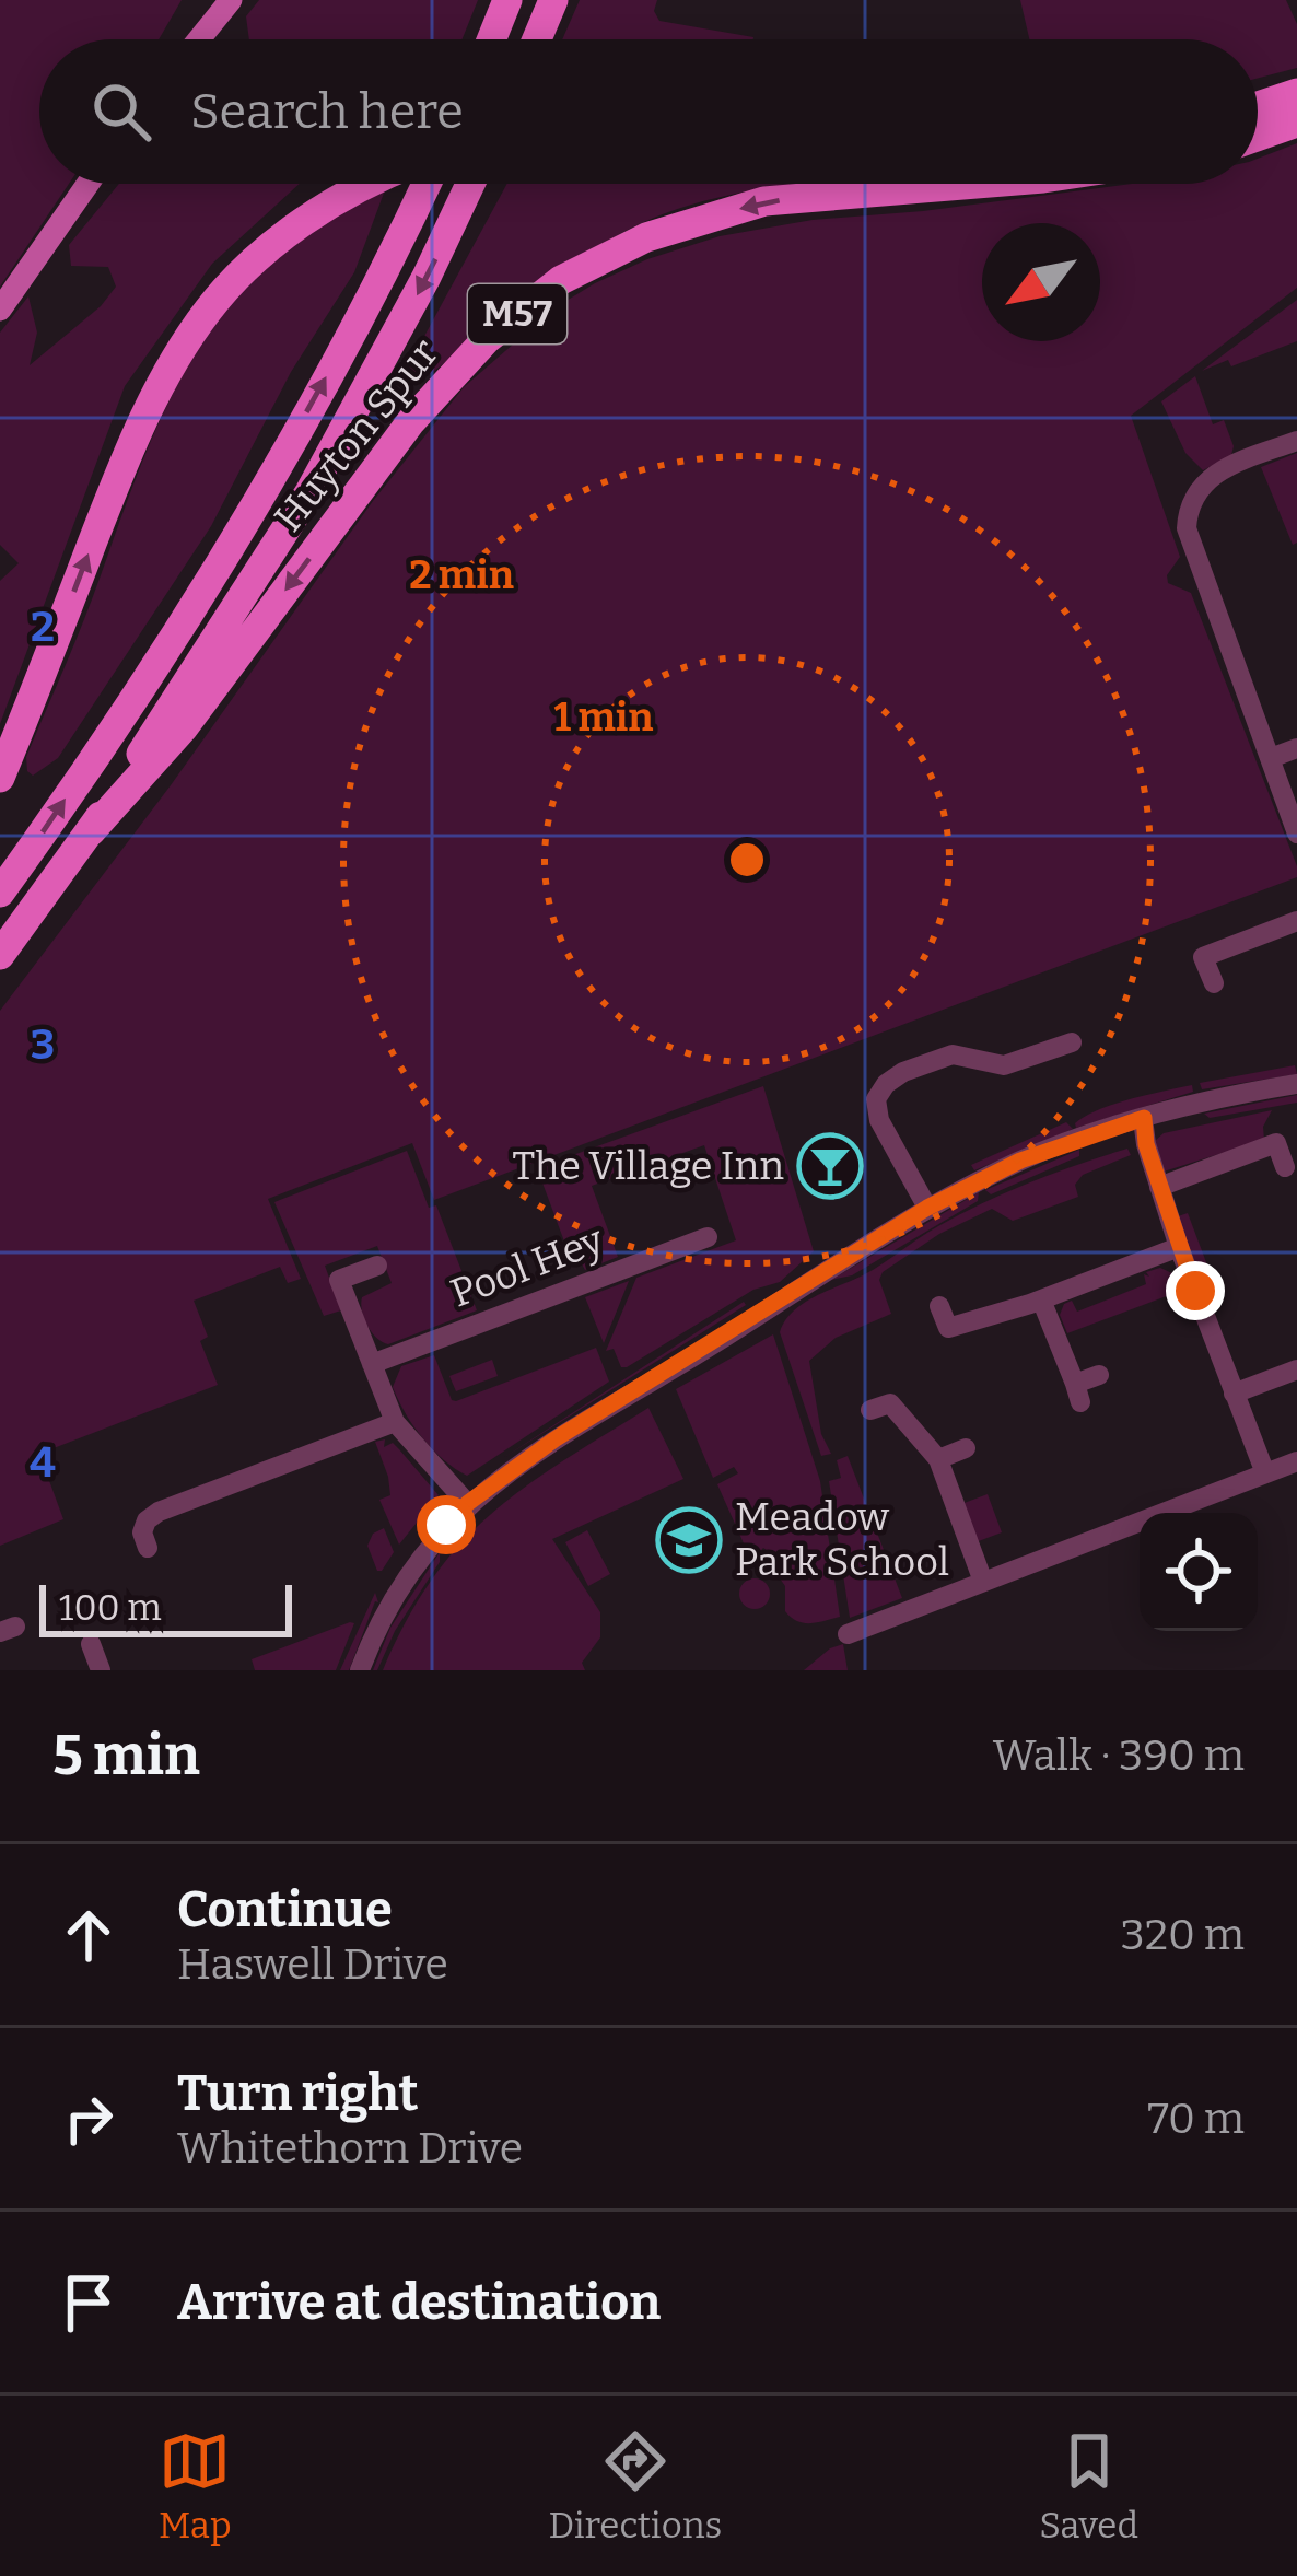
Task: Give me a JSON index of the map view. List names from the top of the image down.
{
  "streets": {
    "highway": ["M57", "Huyton Spur"],
    "street": ["Pool Hey"]
  },
  "crossings": [
    ["M57", "Huyton Spur"]
  ],
  "places": {
    "bar": ["The Village Inn"],
    "school or university": ["Meadow Park School"]
  },
  "scale_bar": "100 m",
  "north": "bottom left",
  "page": {
    "search": "Search here",
    "scale": "100 m",
    "heading": ["5 min", "Walk · 390 m"],
    "list": [
      ["Continue", "Haswell Drive", "320 m"],
      ["Turn right", "Whitethorn Drive", "70 m"],
      "Arrive at destination"
    ],
    "nav": ["Map", "Directions", "Saved"]
  },
  "grid": {
    "rows": ["2", "3", "4"]
  },
  "rings": ["2 min", "1 min"]
}
